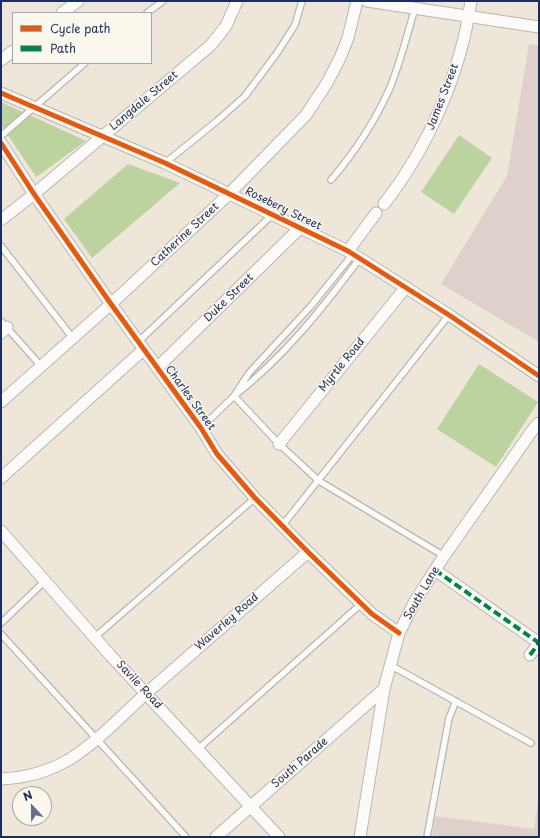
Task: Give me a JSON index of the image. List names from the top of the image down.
{
  "streets": {
    "street": [
      "James Street",
      "Langdale Street",
      "Rosebery Street",
      "Catherine Street",
      "Duke Street",
      "Myrtle Road",
      "Charles Street",
      "South Lane",
      "Waverley Road",
      "Savile Road",
      "South Parade"
    ]
  },
  "crossings": [
    ["Langdale Street", "Rosebery Street"],
    ["Langdale Street", "Charles Street"],
    ["Rosebery Street", "Catherine Street"],
    ["Rosebery Street", "Duke Street"],
    ["Rosebery Street", "Myrtle Road"],
    ["Catherine Street", "Charles Street"],
    ["Duke Street", "Charles Street"],
    ["Charles Street", "South Lane"],
    ["Charles Street", "Waverley Road"],
    ["South Lane", "South Parade"],
    ["Waverley Road", "Savile Road"],
    ["Savile Road", "South Parade"]
  ],
  "legend": ["Cycle path", "Path"],
  "north": "top"
}
